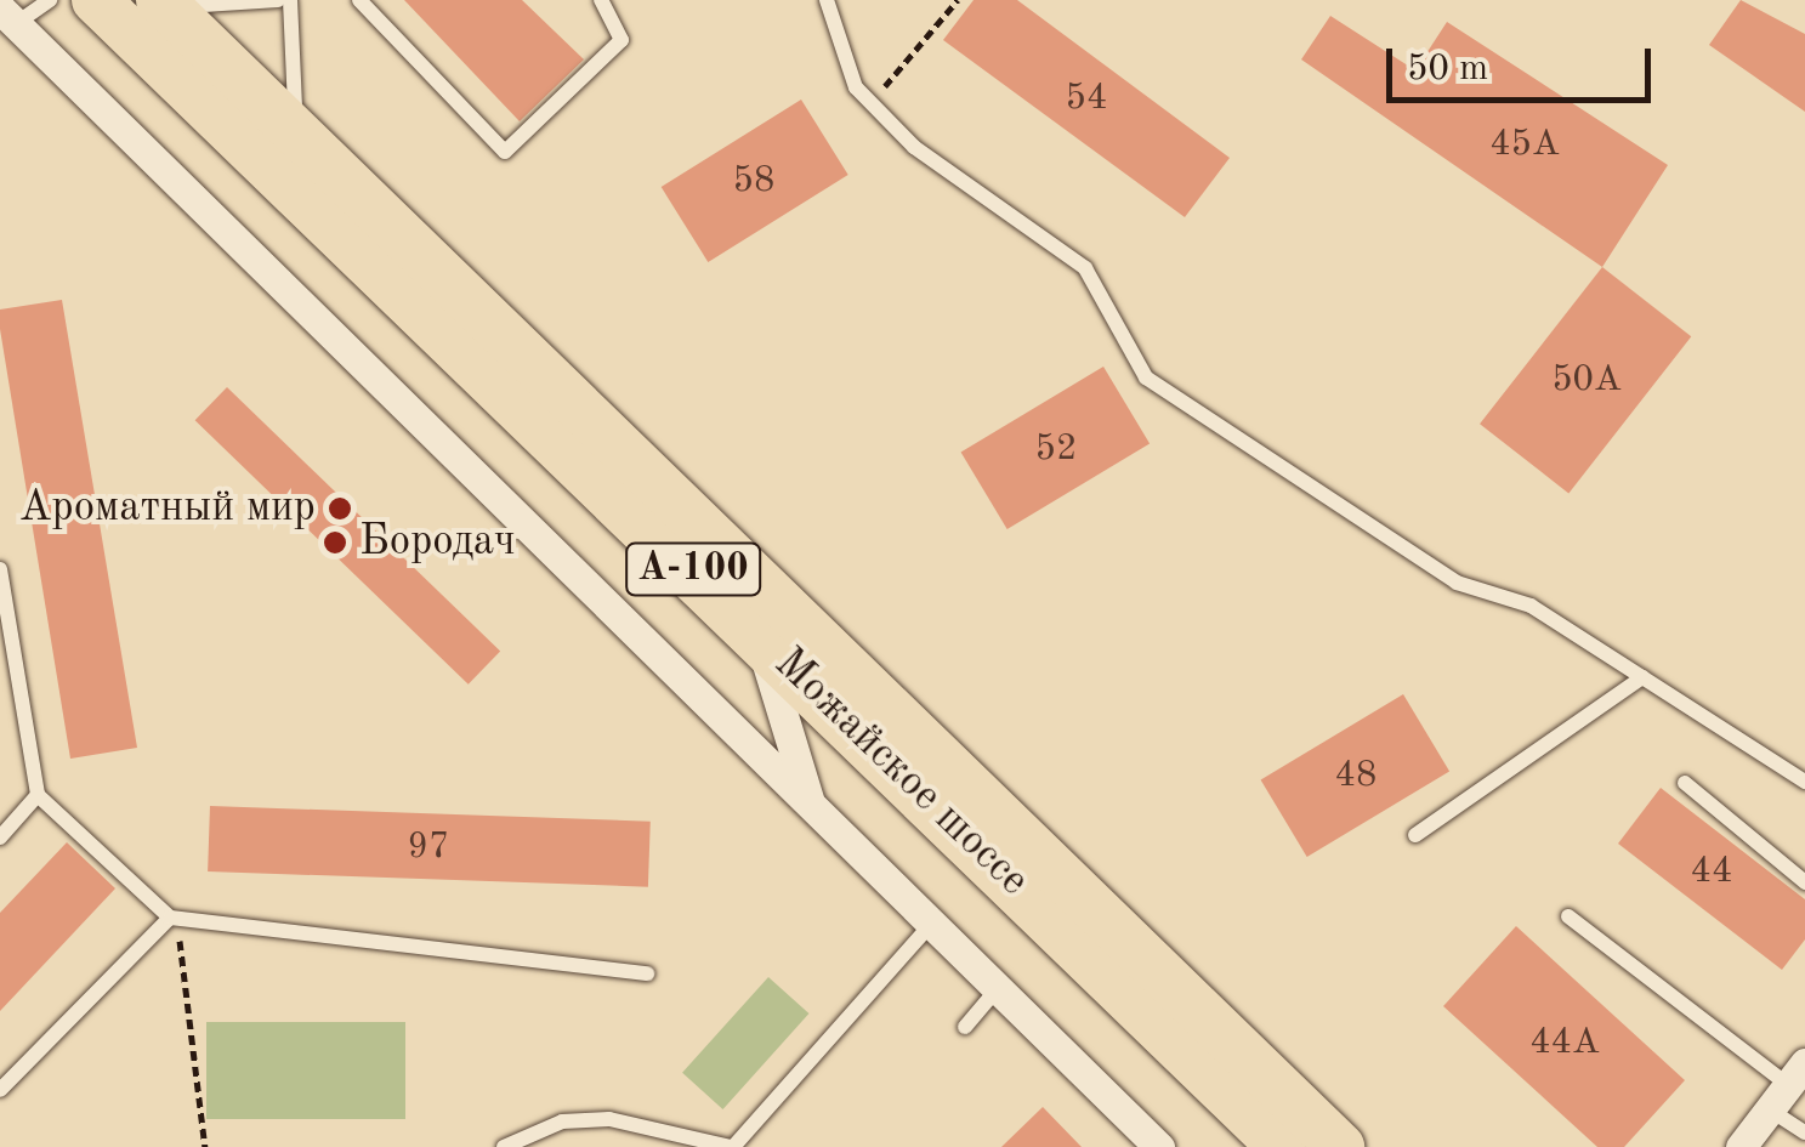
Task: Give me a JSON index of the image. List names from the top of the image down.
{
  "streets": {
    "main road": ["А-100", "Можайское шоссе"]
  },
  "places": ["Ароматный мир", "Бородач"],
  "house_numbers": [
    "54",
    "45А",
    "58",
    "50А",
    "52",
    "48",
    "97",
    "44",
    "44А"
  ],
  "scale_bar": "50 m"
}
